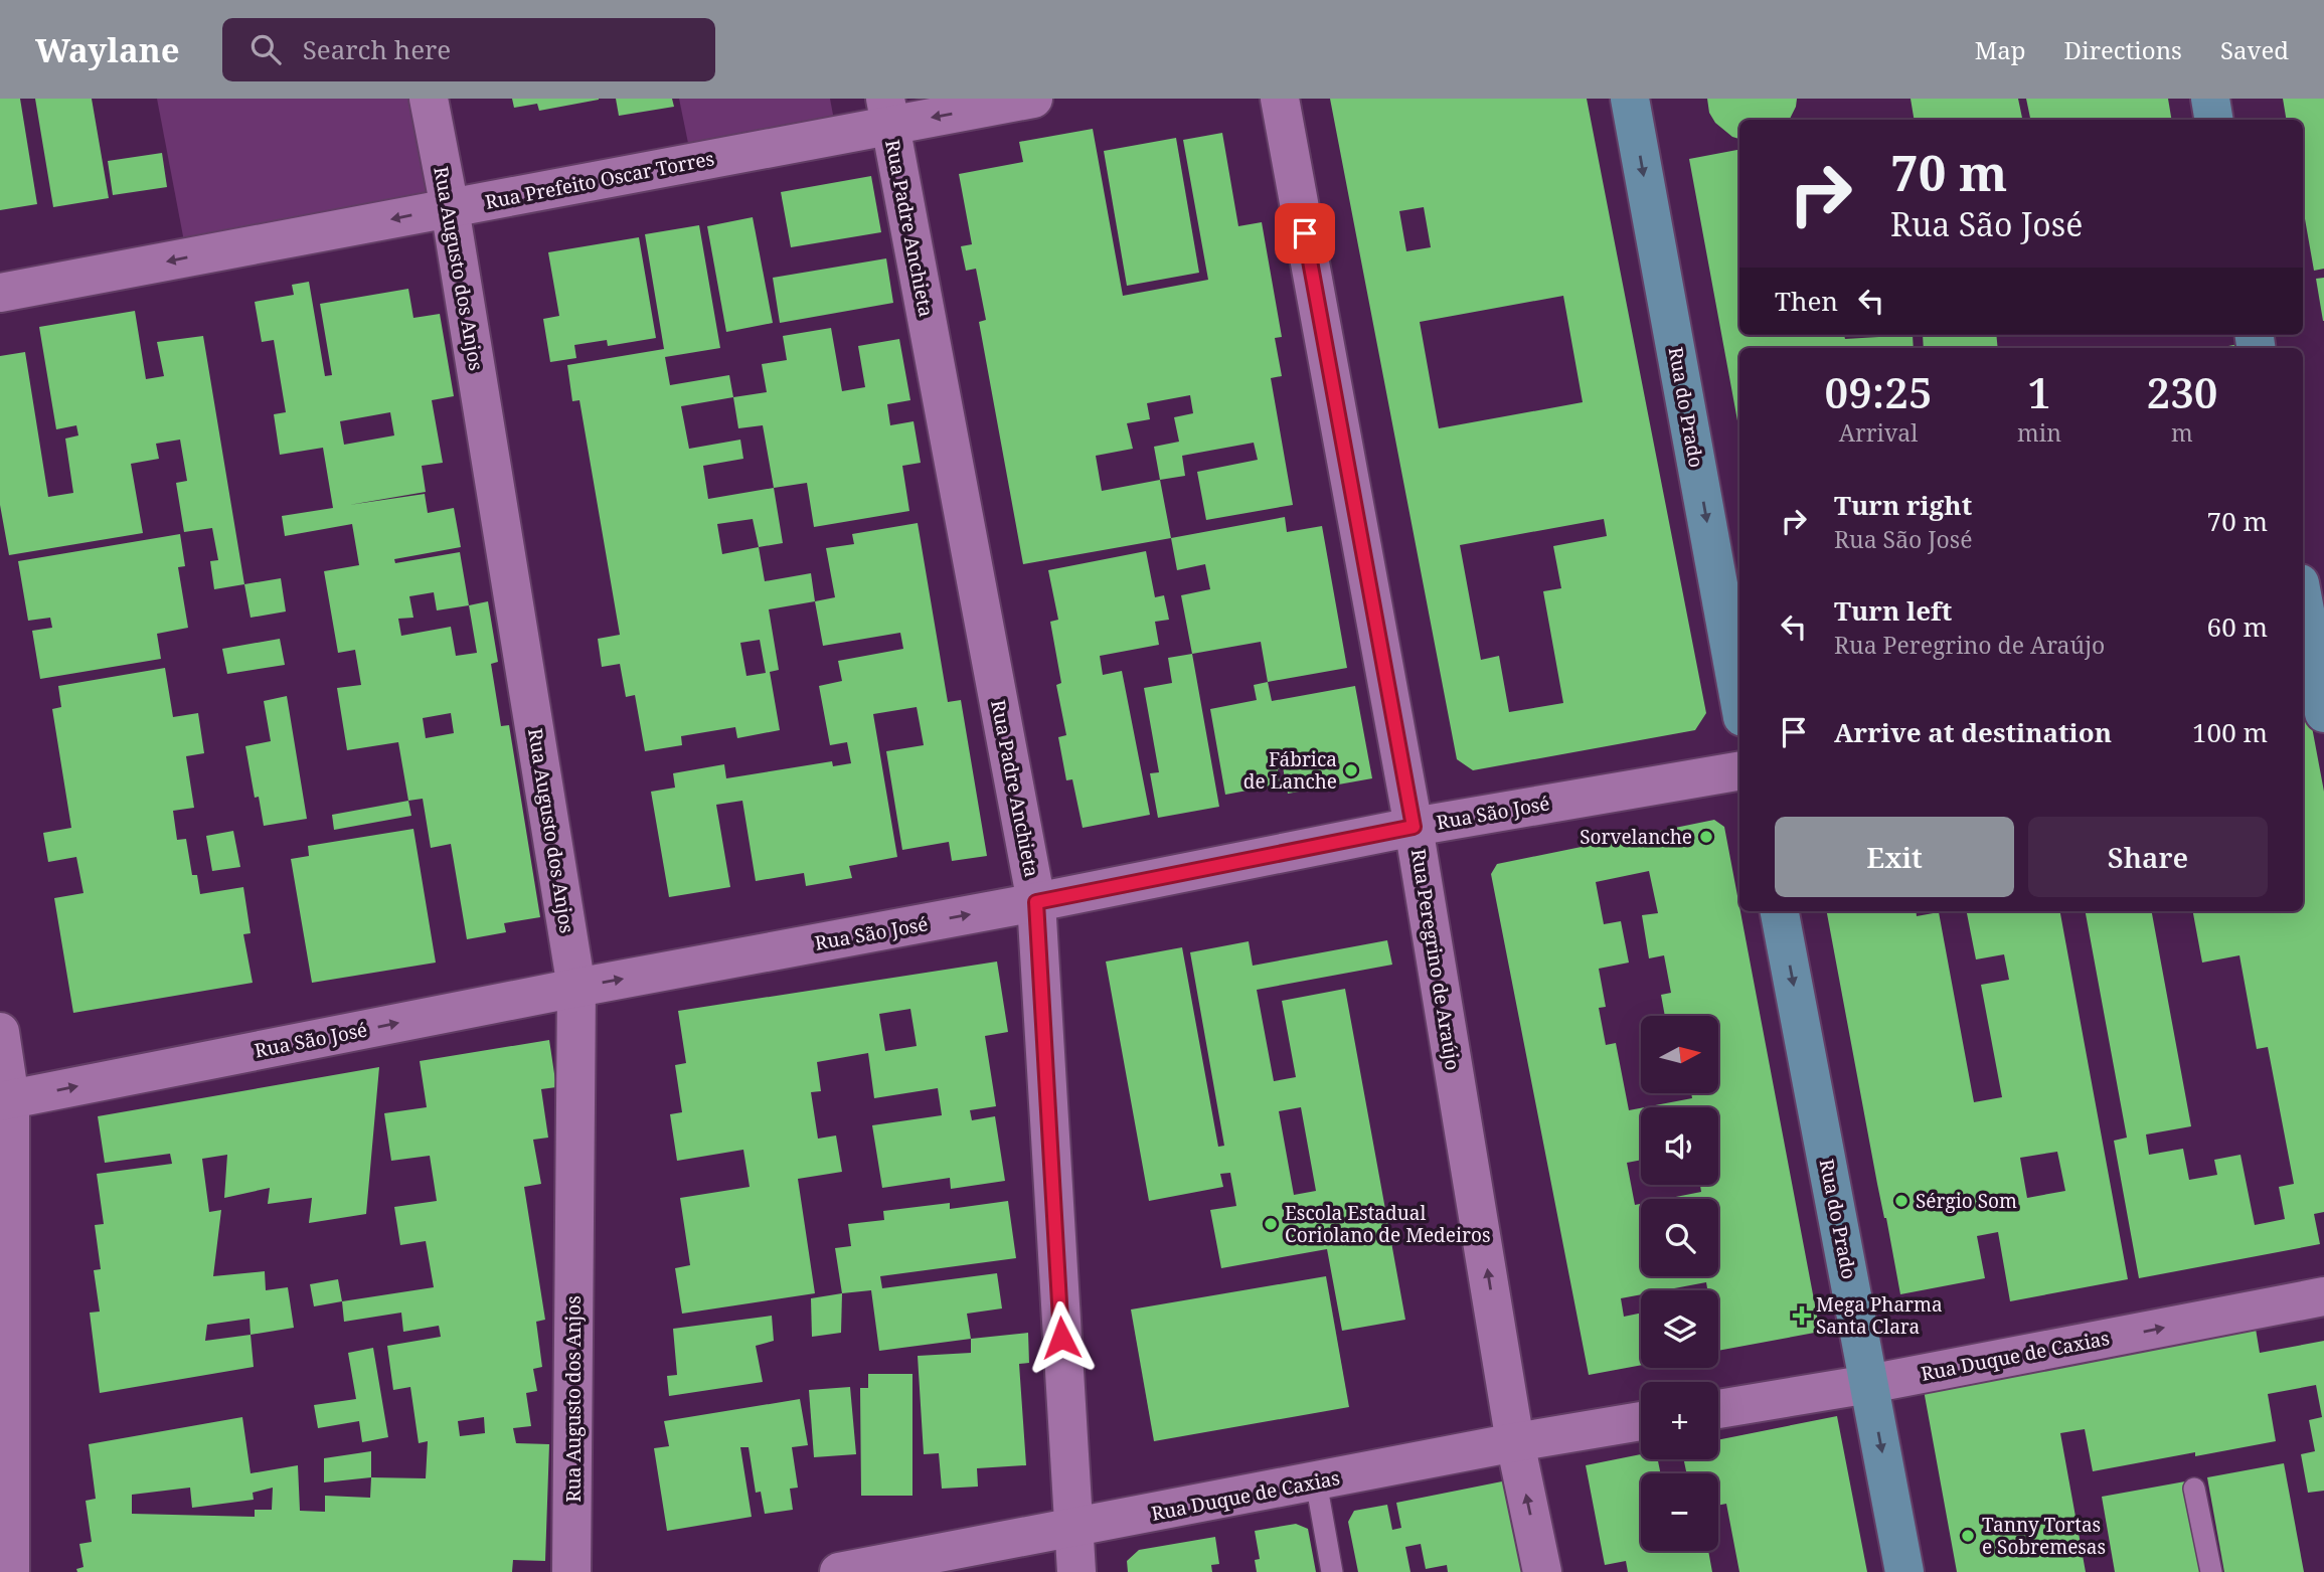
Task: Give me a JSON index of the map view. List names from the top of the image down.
{
  "streets": {
    "main road": ["Rua do Prado"],
    "street": [
      "Rua Prefeito Oscar Torres",
      "Rua Padre Anchieta",
      "Rua Augusto dos Anjos",
      "Rua São José",
      "Rua Peregrino de Araújo",
      "Rua Duque de Caxias"
    ]
  },
  "crossings": [
    ["Rua Prefeito Oscar Torres", "Rua Padre Anchieta"],
    ["Rua Prefeito Oscar Torres", "Rua Augusto dos Anjos"],
    ["Rua Padre Anchieta", "Rua São José"],
    ["Rua Padre Anchieta", "Rua Duque de Caxias"],
    ["Rua Augusto dos Anjos", "Rua São José"],
    ["Rua do Prado", "Rua Duque de Caxias"],
    ["Rua São José", "Rua Peregrino de Araújo"],
    ["Rua Peregrino de Araújo", "Rua Duque de Caxias"]
  ],
  "one_way": [
    "Rua Prefeito Oscar Torres",
    "Rua do Prado",
    "Rua São José",
    "Rua Peregrino de Araújo"
  ],
  "places": {
    "other": [
      "Fábrica de Lanche",
      "Sorvelanche",
      "Sérgio Som",
      "Escola Estadual Coriolano de Medeiros",
      "Tanny Tortas e Sobremesas"
    ],
    "health": ["Mega Pharma Santa Clara"]
  },
  "north": "right",
  "page": {
    "header": "Waylane",
    "search": "Search here",
    "nav": ["Map", "Directions", "Saved"],
    "turn": ["70 m", "Rua São José"],
    "then": "Then",
    "eta": [
      "09:25",
      "Arrival",
      "1",
      "min",
      "230",
      "m"
    ],
    "list": [
      {
        "name": "Turn right",
        "note": "Rua São José",
        "value": "70 m"
      },
      {
        "name": "Turn left",
        "note": "Rua Peregrino de Araújo",
        "value": "60 m"
      },
      {
        "name": "Arrive at destination",
        "value": "100 m"
      }
    ],
    "buttons": ["Exit", "Share"],
    "map_buttons": ["+", "−"]
  }
}
